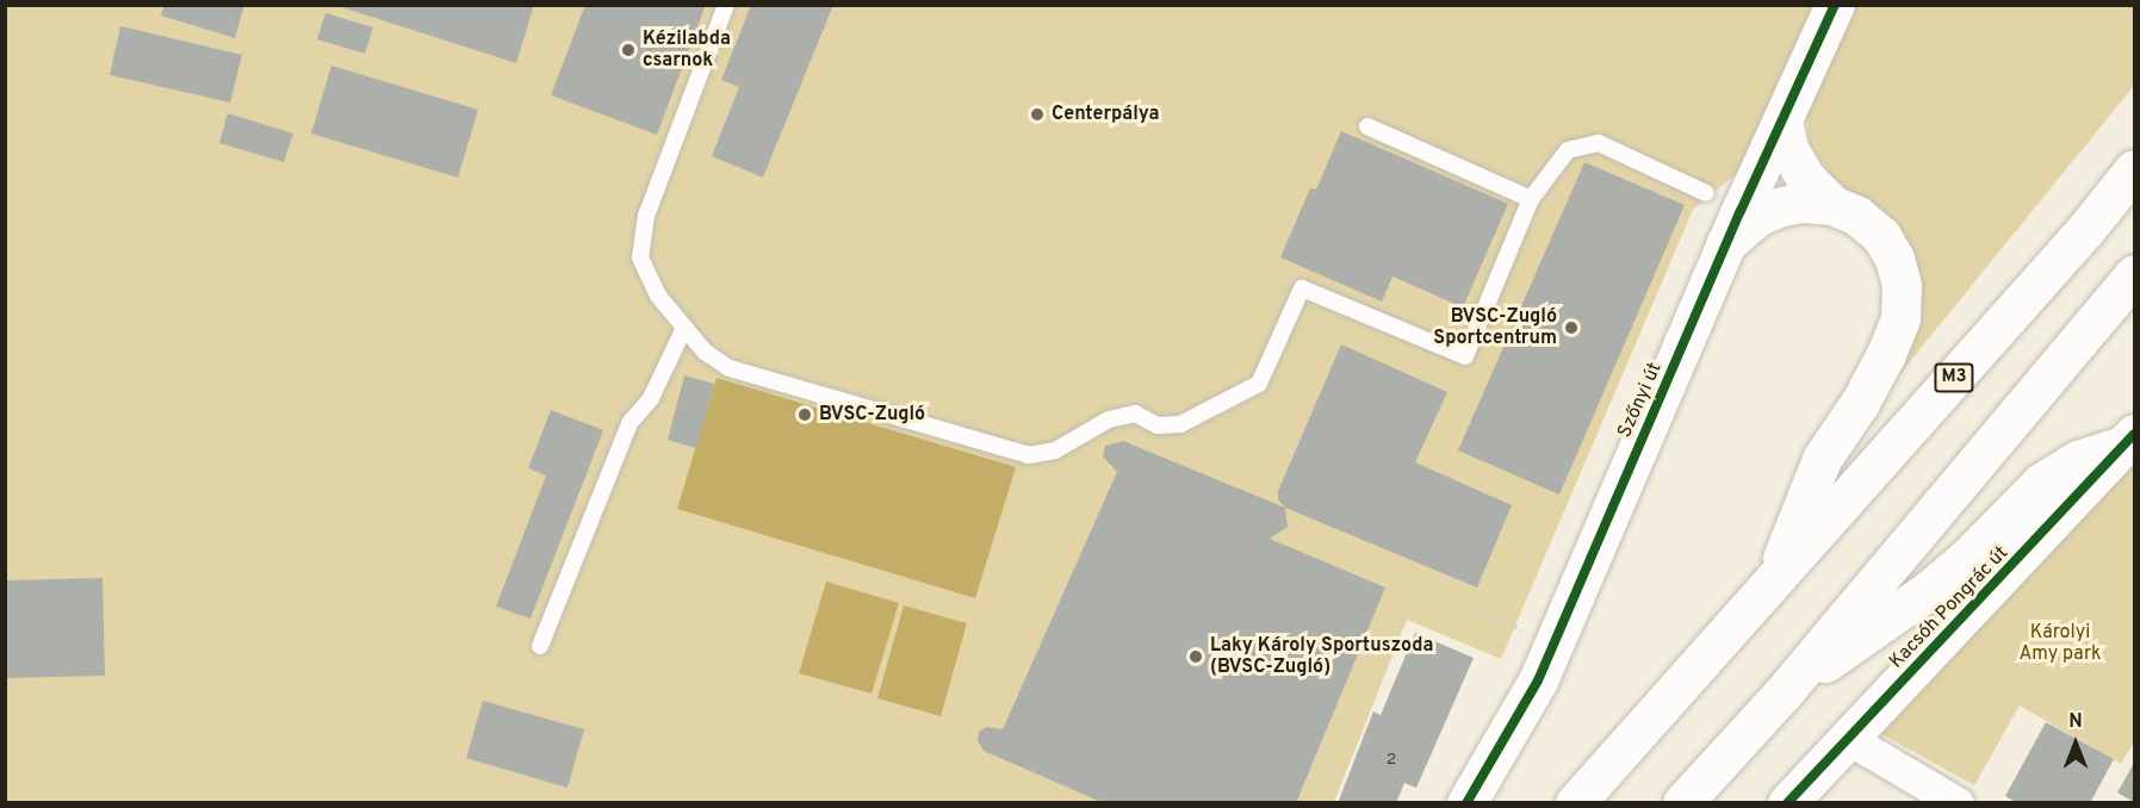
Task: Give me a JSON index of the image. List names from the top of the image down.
{
  "streets": {
    "main road": ["M3", "Szőnyi út", "Kacsóh Pongrác út"]
  },
  "parks": ["Károlyi Amy park"],
  "places": [
    "Kézilabda csarnok",
    "Centerpálya",
    "BVSC-Zugló Sportcentrum",
    "BVSC-Zugló",
    "Laky Károly Sportuszoda (BVSC-Zugló)"
  ],
  "house_numbers": ["2"],
  "north": "top"
}
